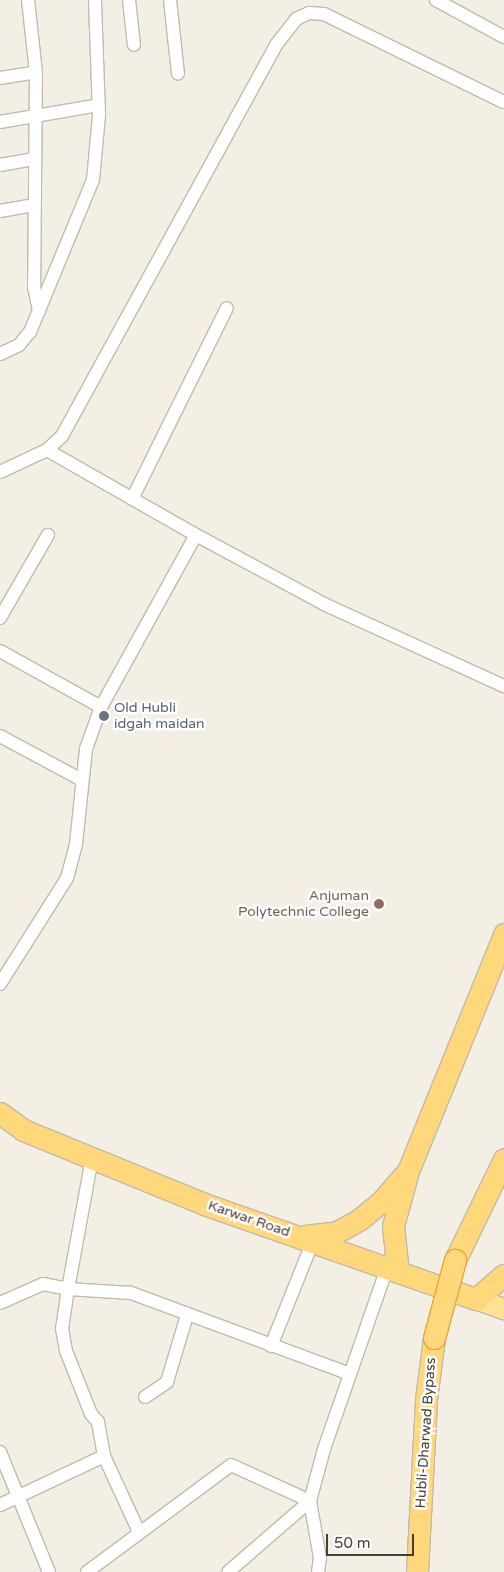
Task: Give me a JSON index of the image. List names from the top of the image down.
{
  "streets": {
    "highway": ["Karwar Road", "Hubli-Dharwad Bypass"]
  },
  "places": ["Old Hubli idgah maidan", "Anjuman Polytechnic College"],
  "scale_bar": "50 m"
}
